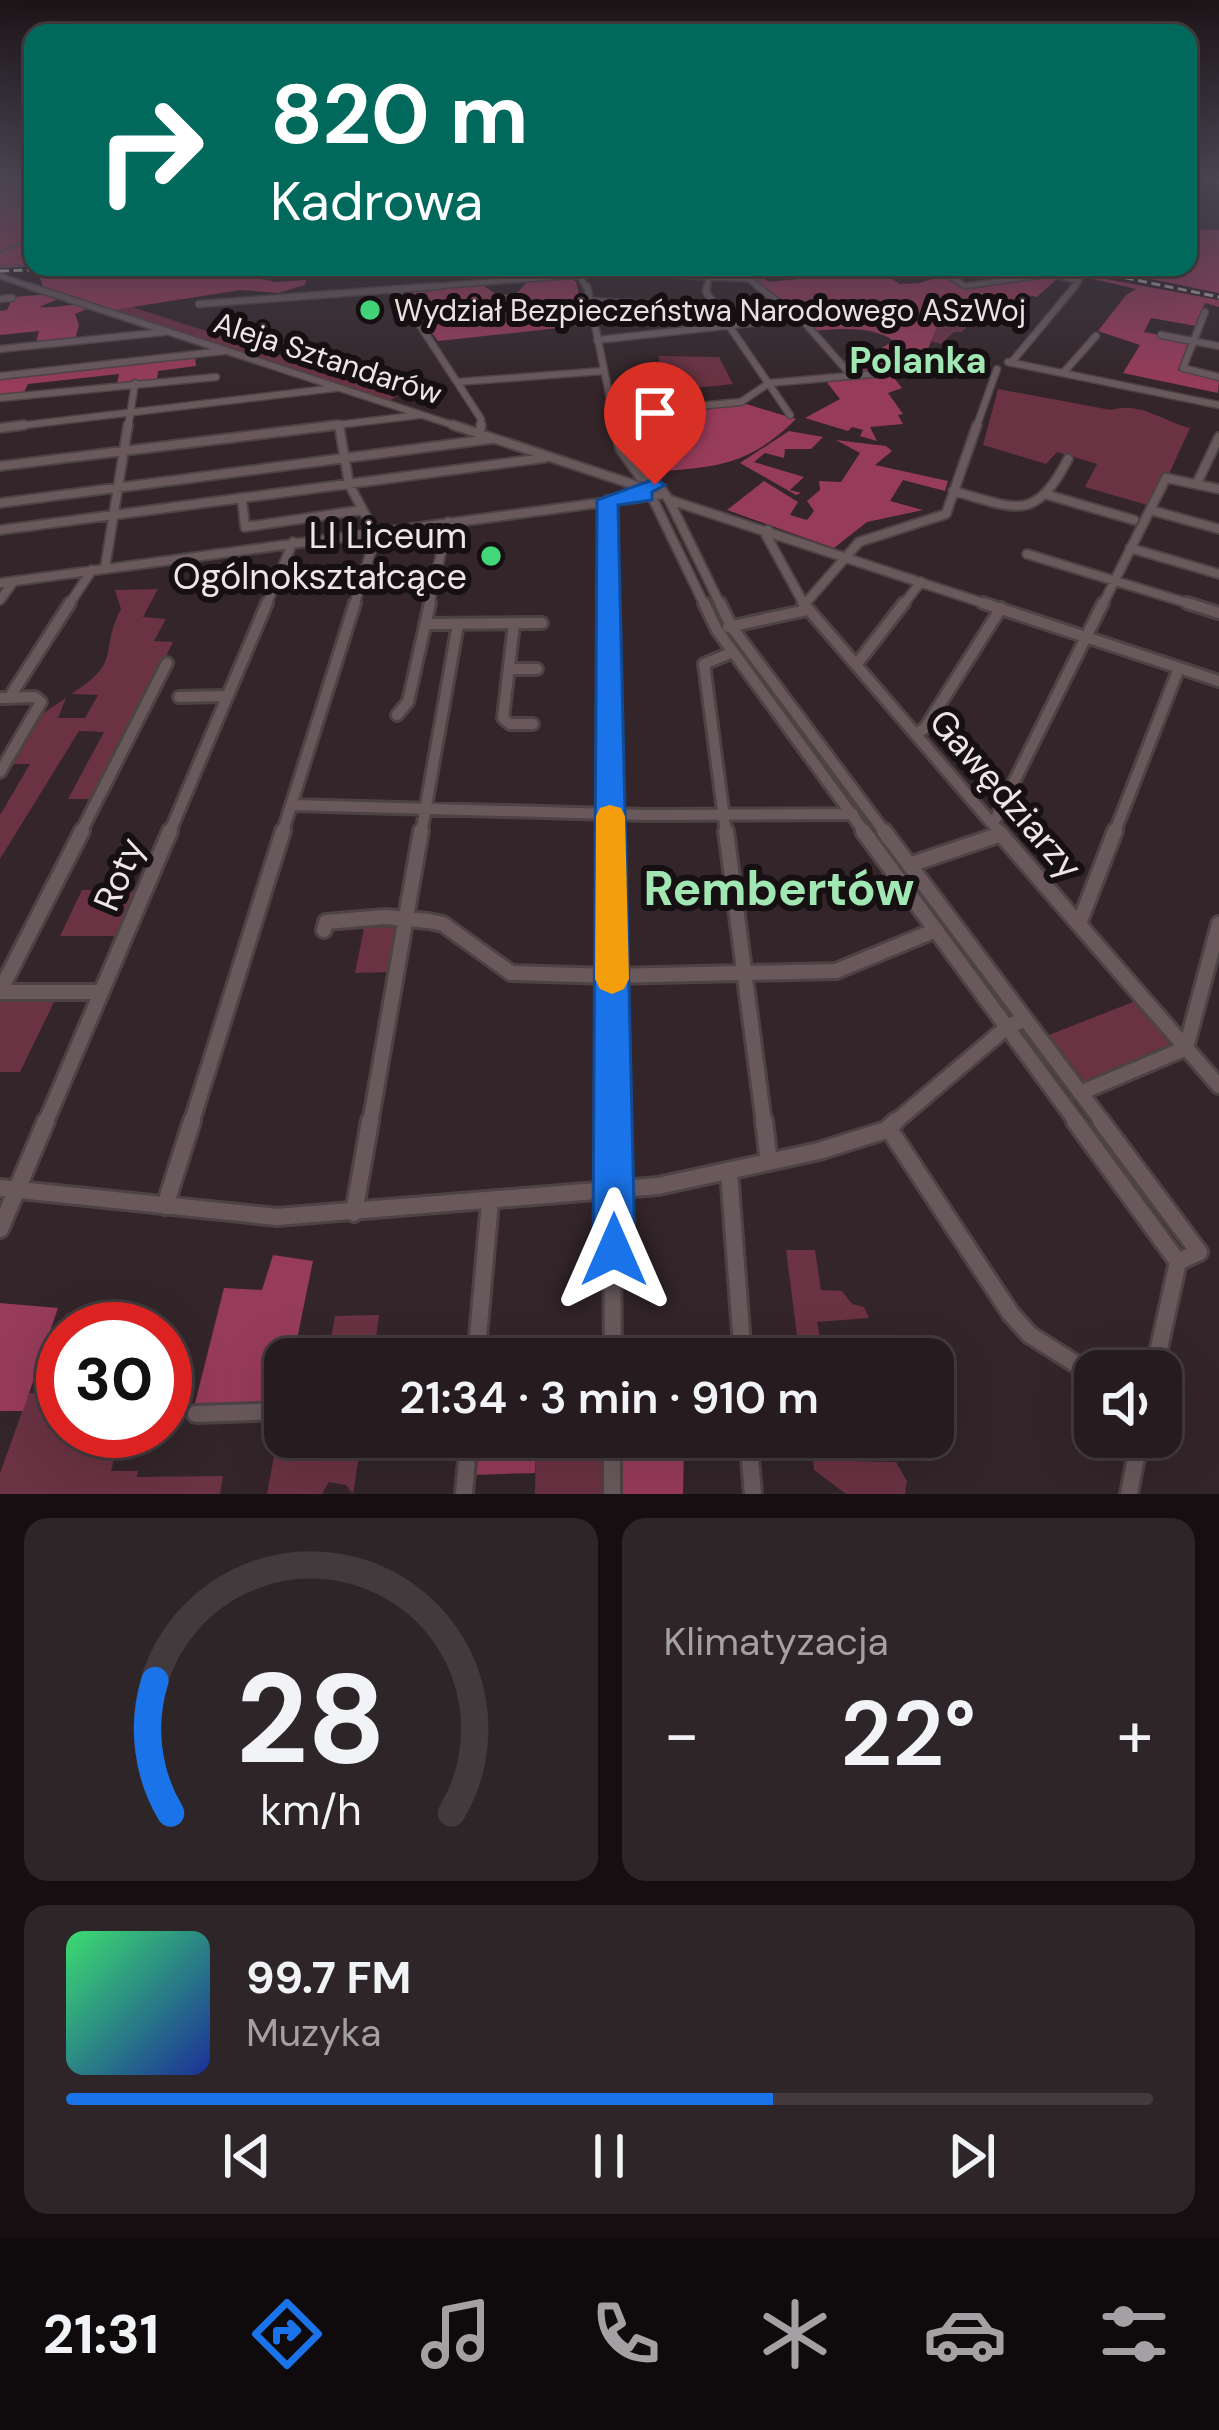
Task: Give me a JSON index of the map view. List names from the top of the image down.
{
  "streets": {
    "street": ["Aleja Sztandarów", "Gawędziarzy", "Roty"]
  },
  "crossings": [
    ["Aleja Sztandarów", "Gawędziarzy"]
  ],
  "districts": ["Polanka", "Rembertów"],
  "places": ["Wydział Bezpieczeństwa Narodowego ASzWoj", "LI Liceum Ogólnokształcące"],
  "page": {
    "turn": ["820 m", "Kadrowa"],
    "limit": "30",
    "trip": "21:34 · 3 min · 910 m",
    "tile": "Klimatyzacja",
    "heat": ["−", "22°", "+"],
    "song": ["99.7 FM", "Muzyka"],
    "tabs": "21:31",
    "gauge": ["28", "km/h"]
  }
}
